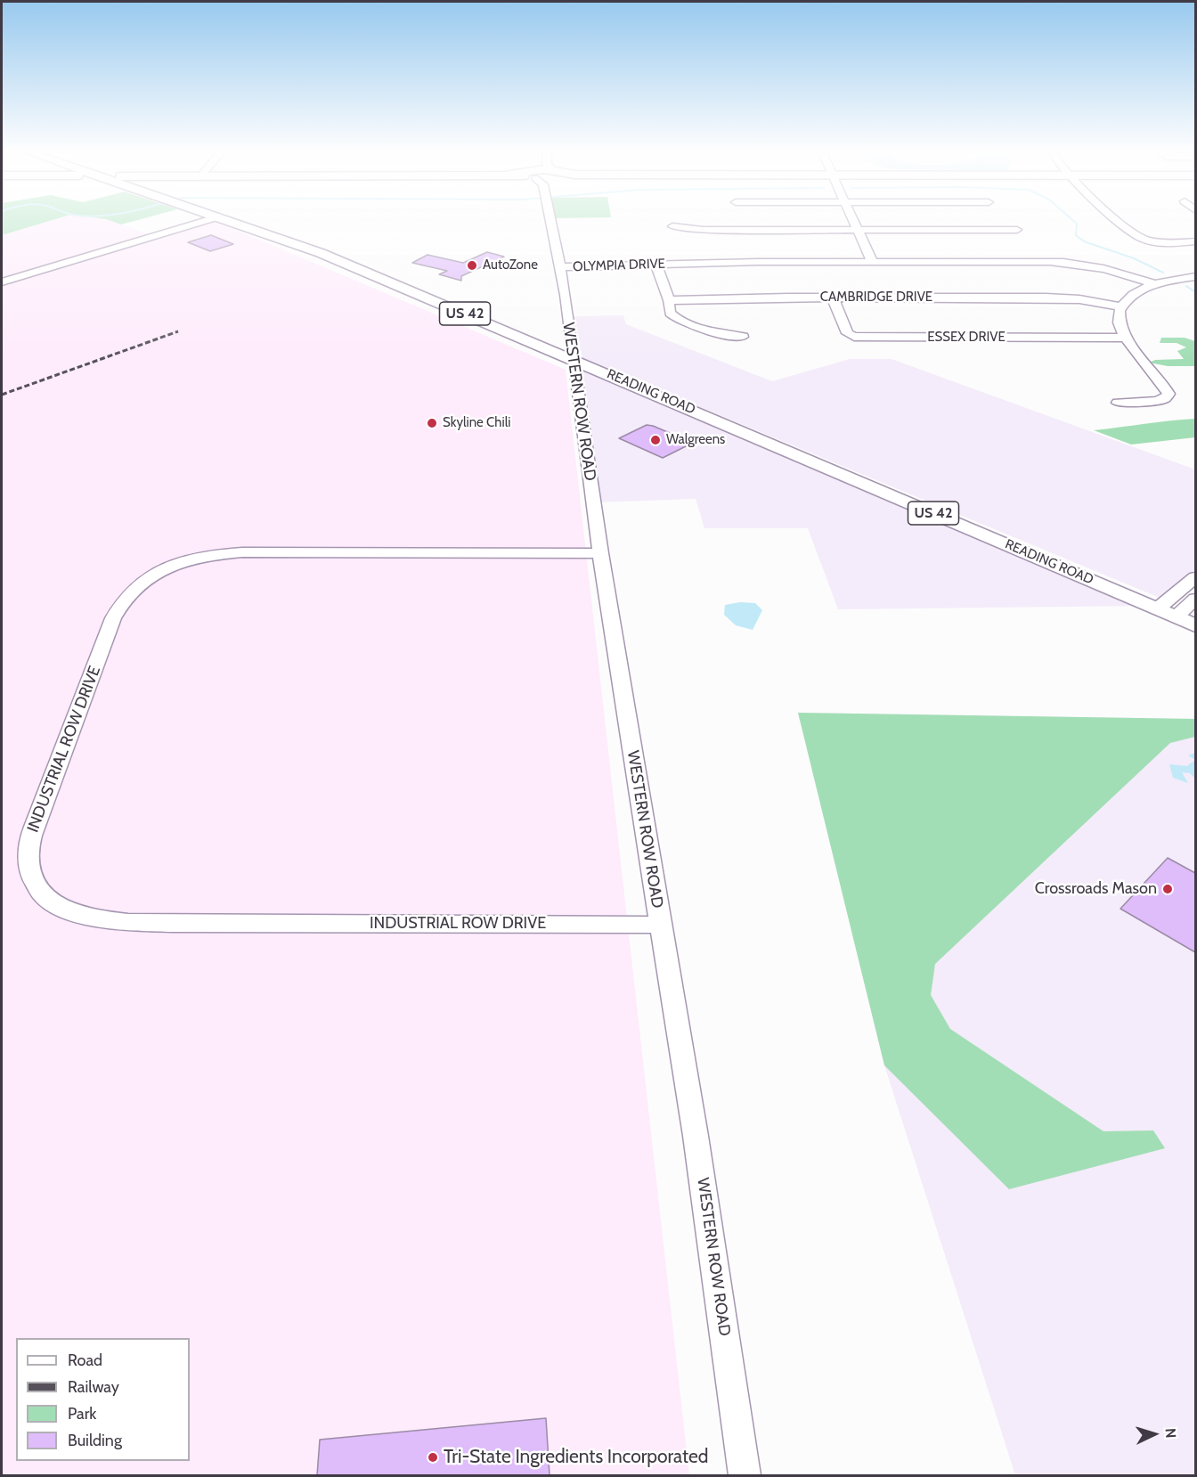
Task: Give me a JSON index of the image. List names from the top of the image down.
{
  "streets": {
    "main road": ["US 42", "READING ROAD"],
    "street": [
      "OLYMPIA DRIVE",
      "CAMBRIDGE DRIVE",
      "ESSEX DRIVE",
      "WESTERN ROW ROAD",
      "INDUSTRIAL ROW DRIVE"
    ]
  },
  "crossings": [
    ["OLYMPIA DRIVE", "WESTERN ROW ROAD"],
    ["CAMBRIDGE DRIVE", "ESSEX DRIVE"],
    ["READING ROAD", "WESTERN ROW ROAD"],
    ["WESTERN ROW ROAD", "INDUSTRIAL ROW DRIVE"]
  ],
  "places": [
    "AutoZone",
    "Skyline Chili",
    "Walgreens",
    "Crossroads Mason",
    "Tri-State Ingredients Incorporated"
  ],
  "legend": [
    "Road",
    "Railway",
    "Park",
    "Building"
  ],
  "north": "right"
}
